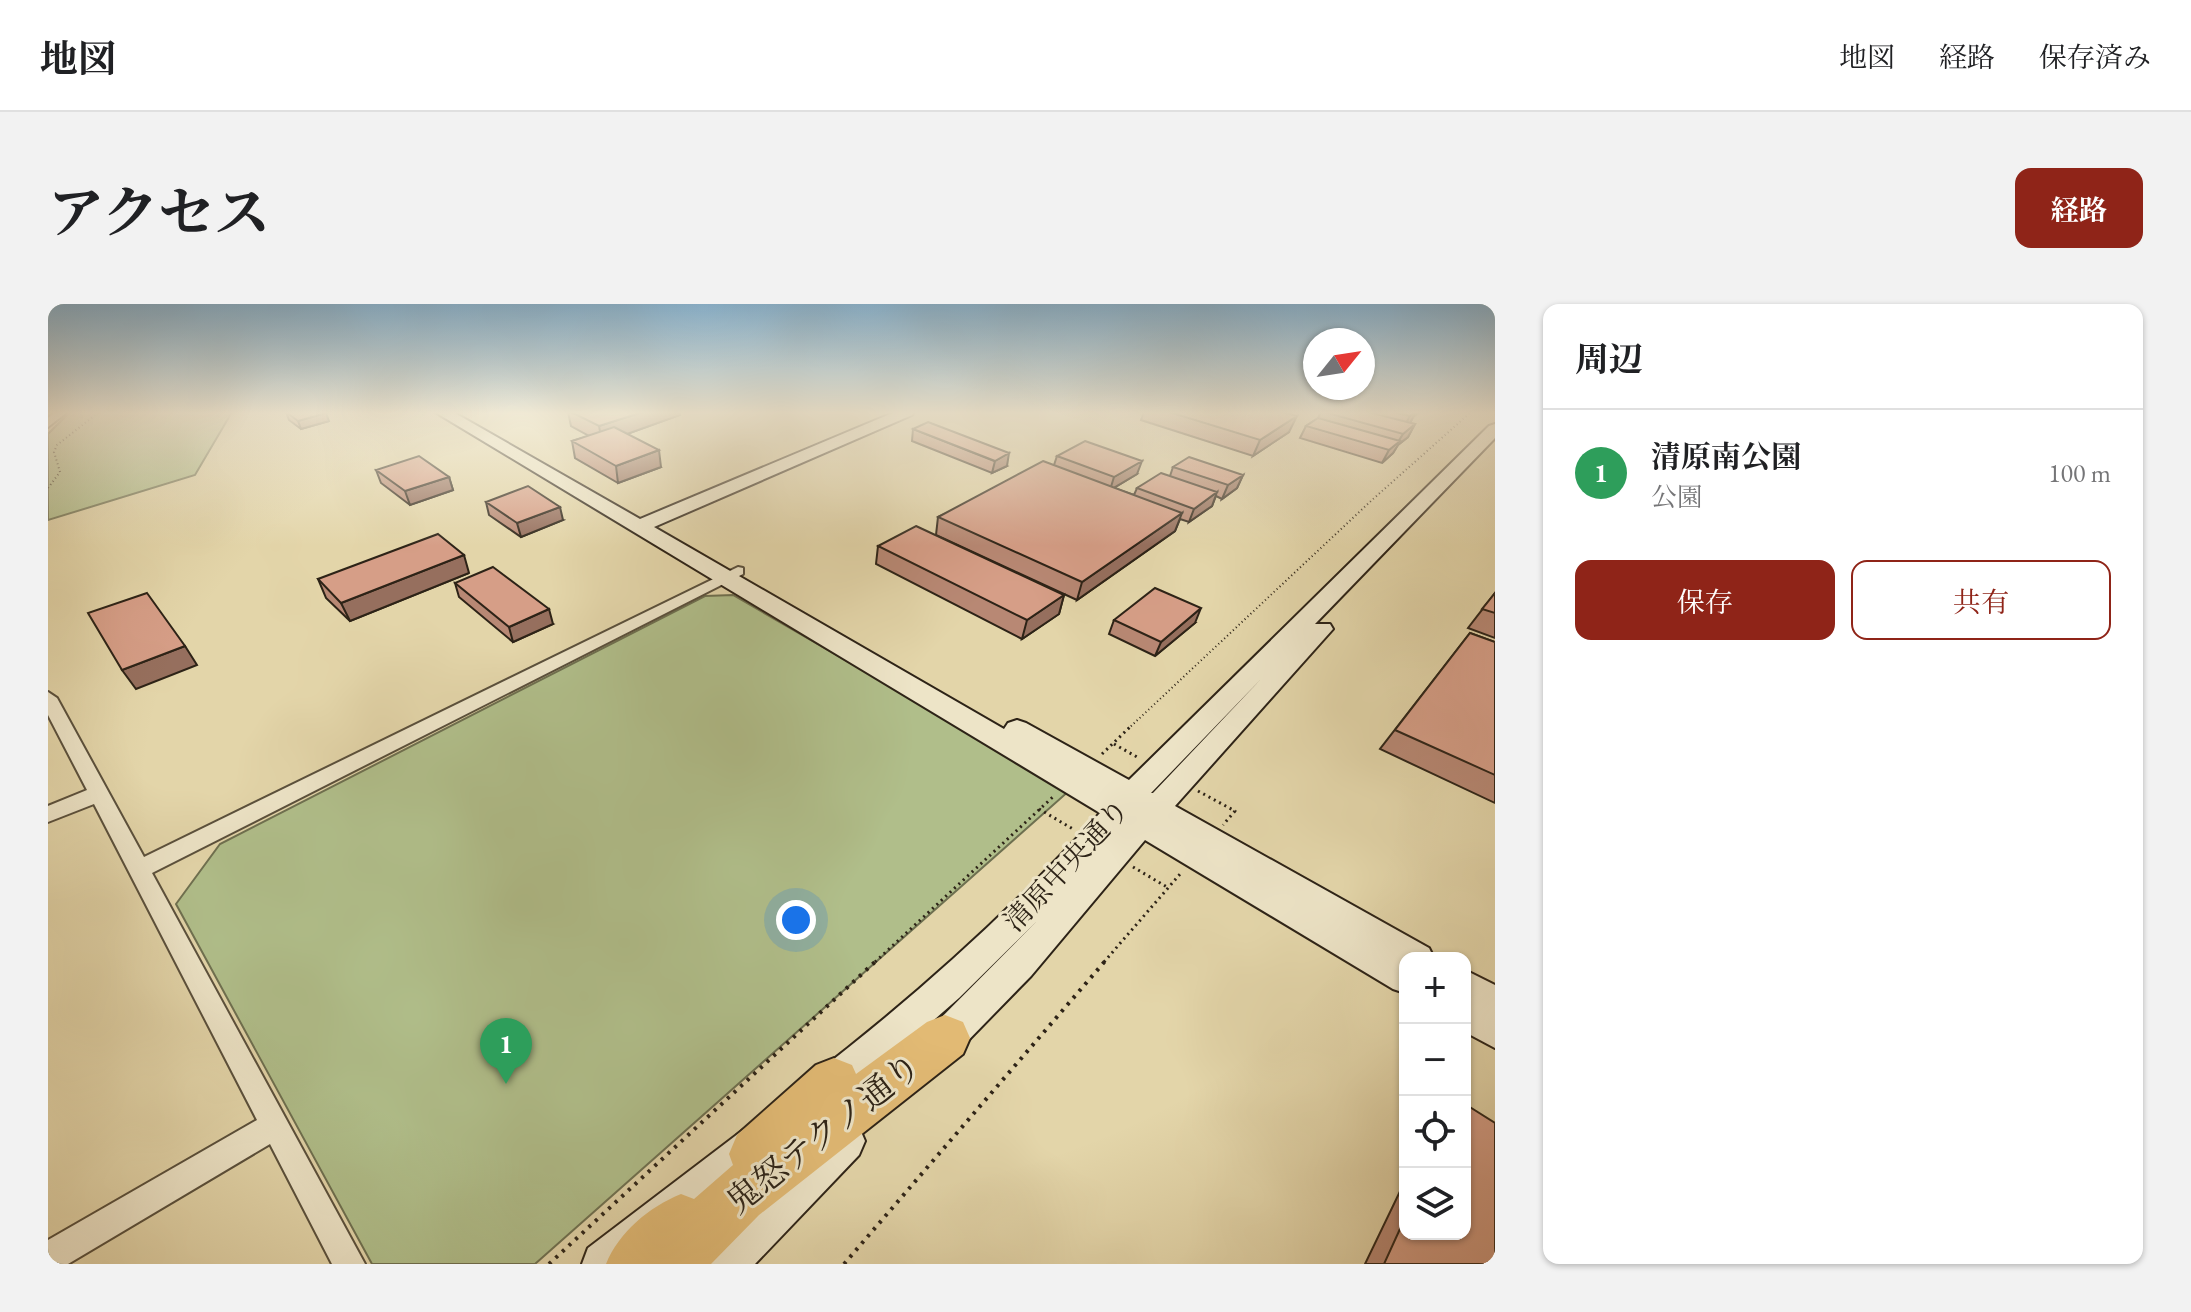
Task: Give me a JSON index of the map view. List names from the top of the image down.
{
  "streets": {
    "highway": ["鬼怒テクノ通り"],
    "street": ["清原中央通り"]
  },
  "crossings": [
    ["清原中央通り", "鬼怒テクノ通り"]
  ],
  "north": "top right",
  "page": {
    "header": "地図",
    "nav": ["地図", "経路", "保存済み"],
    "title": "アクセス",
    "buttons": [
      "経路",
      ["保存", "共有"]
    ],
    "heading": "周辺",
    "list": [
      {
        "mark": "1",
        "name": "清原南公園",
        "note": "公園",
        "value": "100 m"
      }
    ],
    "map_buttons": ["+", "−"],
    "pins": "1"
  }
}
